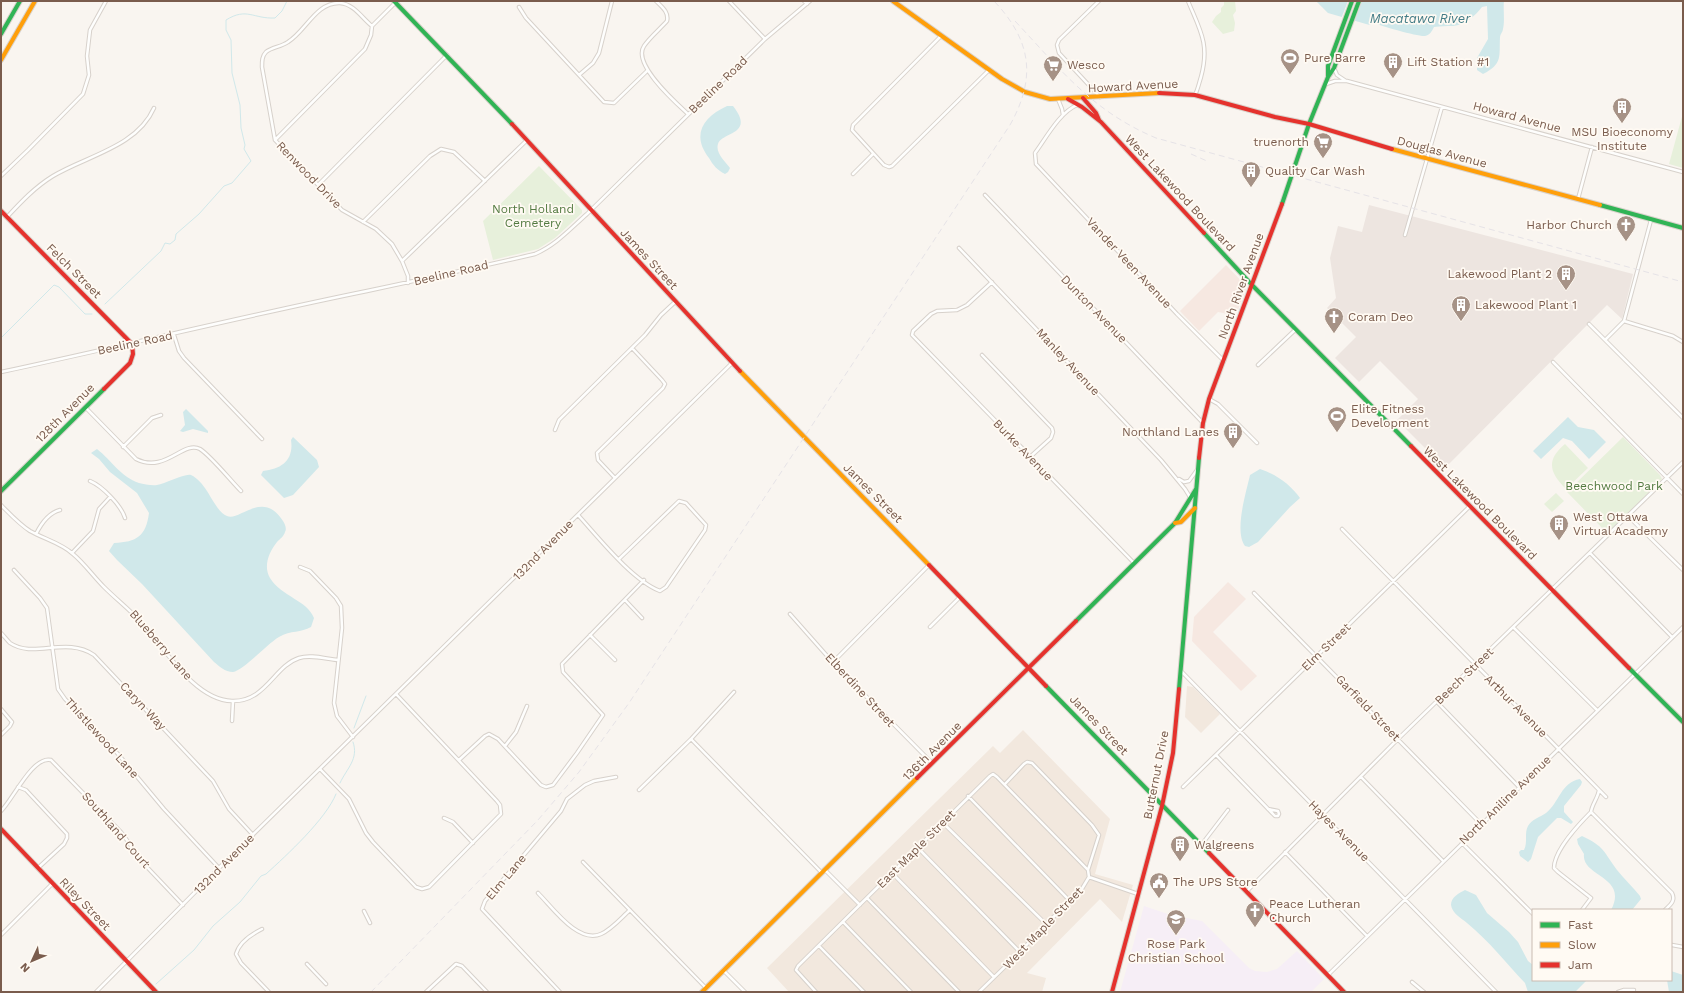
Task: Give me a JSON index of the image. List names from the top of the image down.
{
  "streets": {
    "main road": [
      "Howard Avenue",
      "Douglas Avenue",
      "West Lakewood Boulevard",
      "James Street",
      "Felch Street",
      "North River Avenue",
      "128th Avenue",
      "136th Avenue",
      "Butternut Drive",
      "Riley Street"
    ],
    "street": [
      "Beeline Road",
      "Renwood Drive",
      "Vander Veen Avenue",
      "Dunton Avenue",
      "Manley Avenue",
      "Burke Avenue",
      "132nd Avenue",
      "Blueberry Lane",
      "Elm Street",
      "Beech Street",
      "Elberdine Street",
      "Caryn Way",
      "Arthur Avenue",
      "Garfield Street",
      "Thistlewood Lane",
      "North Aniline Avenue",
      "Southland Court",
      "Hayes Avenue",
      "East Maple Street",
      "Elm Lane",
      "West Maple Street"
    ]
  },
  "crossings": [
    ["Beeline Road", "Renwood Drive"],
    ["Beeline Road", "James Street"],
    ["Beeline Road", "Felch Street"],
    ["Beeline Road", "128th Avenue"],
    ["Howard Avenue", "Douglas Avenue"],
    ["Howard Avenue", "West Lakewood Boulevard"],
    ["Howard Avenue", "North River Avenue"],
    ["Douglas Avenue", "North River Avenue"],
    ["West Lakewood Boulevard", "North River Avenue"],
    ["West Lakewood Boulevard", "Elm Street"],
    ["West Lakewood Boulevard", "Beech Street"],
    ["West Lakewood Boulevard", "North Aniline Avenue"],
    ["James Street", "132nd Avenue"],
    ["James Street", "Beech Street"],
    ["James Street", "136th Avenue"],
    ["James Street", "Butternut Drive"],
    ["James Street", "North Aniline Avenue"],
    ["Vander Veen Avenue", "North River Avenue"],
    ["Felch Street", "128th Avenue"],
    ["North River Avenue", "Dunton Avenue"],
    ["North River Avenue", "136th Avenue"],
    ["North River Avenue", "Butternut Drive"],
    ["Manley Avenue", "Burke Avenue"],
    ["Manley Avenue", "136th Avenue"],
    ["Burke Avenue", "136th Avenue"],
    ["132nd Avenue", "Caryn Way"],
    ["132nd Avenue", "Thistlewood Lane"],
    ["132nd Avenue", "Southland Court"],
    ["132nd Avenue", "Riley Street"],
    ["Elm Street", "Arthur Avenue"],
    ["Elm Street", "Garfield Street"],
    ["Elm Street", "Hayes Avenue"],
    ["Beech Street", "Arthur Avenue"],
    ["Beech Street", "Garfield Street"],
    ["Beech Street", "Hayes Avenue"],
    ["Elberdine Street", "136th Avenue"],
    ["Caryn Way", "Thistlewood Lane"],
    ["Arthur Avenue", "North Aniline Avenue"],
    ["Garfield Street", "North Aniline Avenue"],
    ["136th Avenue", "Butternut Drive"],
    ["Butternut Drive", "Hayes Avenue"],
    ["North Aniline Avenue", "Hayes Avenue"],
    ["East Maple Street", "West Maple Street"]
  ],
  "water": ["Macatawa River"],
  "parks": ["North Holland Cemetery", "Beechwood Park"],
  "places": {
    "sports": ["Pure Barre", "Elite Fitness Development"],
    "building": [
      "Lift Station #1",
      "MSU Bioeconomy Institute",
      "Quality Car Wash",
      "Lakewood Plant 2",
      "Lakewood Plant 1",
      "Northland Lanes",
      "West Ottawa Virtual Academy",
      "Walgreens"
    ],
    "supermarket": ["Wesco", "truenorth"],
    "church": ["Harbor Church", "Coram Deo", "Peace Lutheran Church"],
    "public building": ["The UPS Store"],
    "school or university": ["Rose Park Christian School"]
  },
  "legend": ["Fast", "Slow", "Jam"],
  "north": "bottom left"
}
